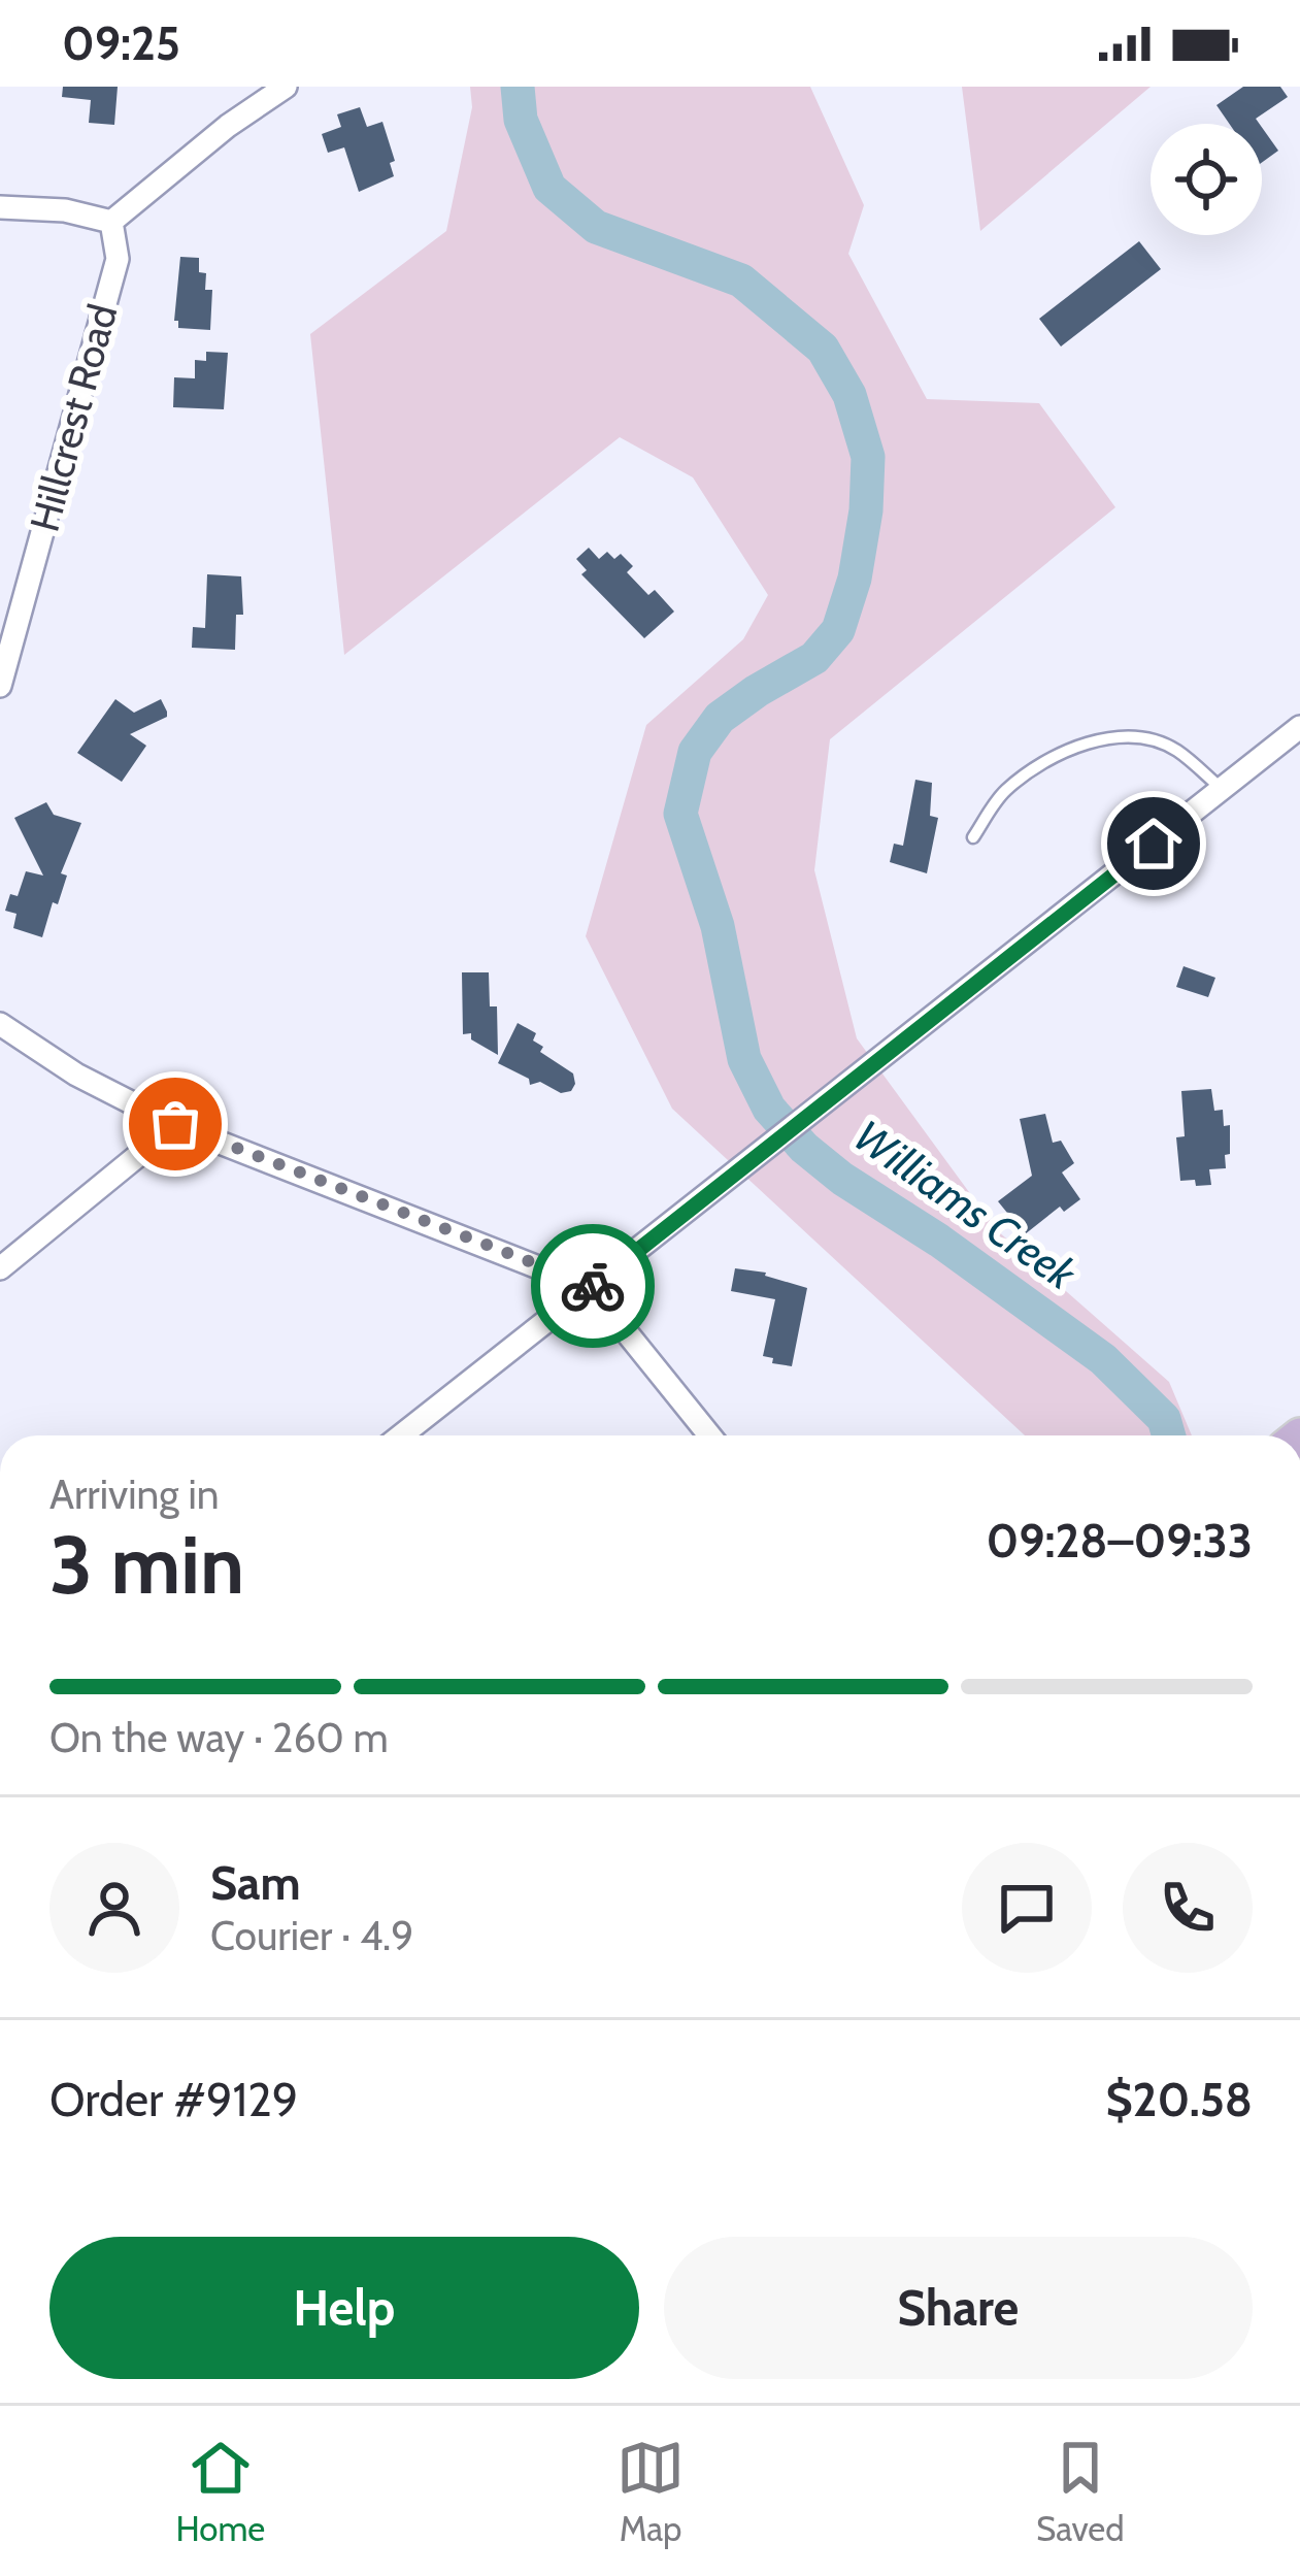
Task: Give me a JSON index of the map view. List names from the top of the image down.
{
  "streets": {
    "street": ["Hillcrest Road"]
  },
  "water": ["Williams Creek"],
  "page": {
    "status": "09:25",
    "heading": ["3 min", "Arriving in", "09:28–09:33"],
    "panel": [
      "Sam",
      "Courier · 4.9",
      "Order #9129",
      "$20.58"
    ],
    "bar": "On the way · 260 m",
    "buttons": ["Help", "Share"],
    "tabs": ["Home", "Map", "Saved"]
  }
}
